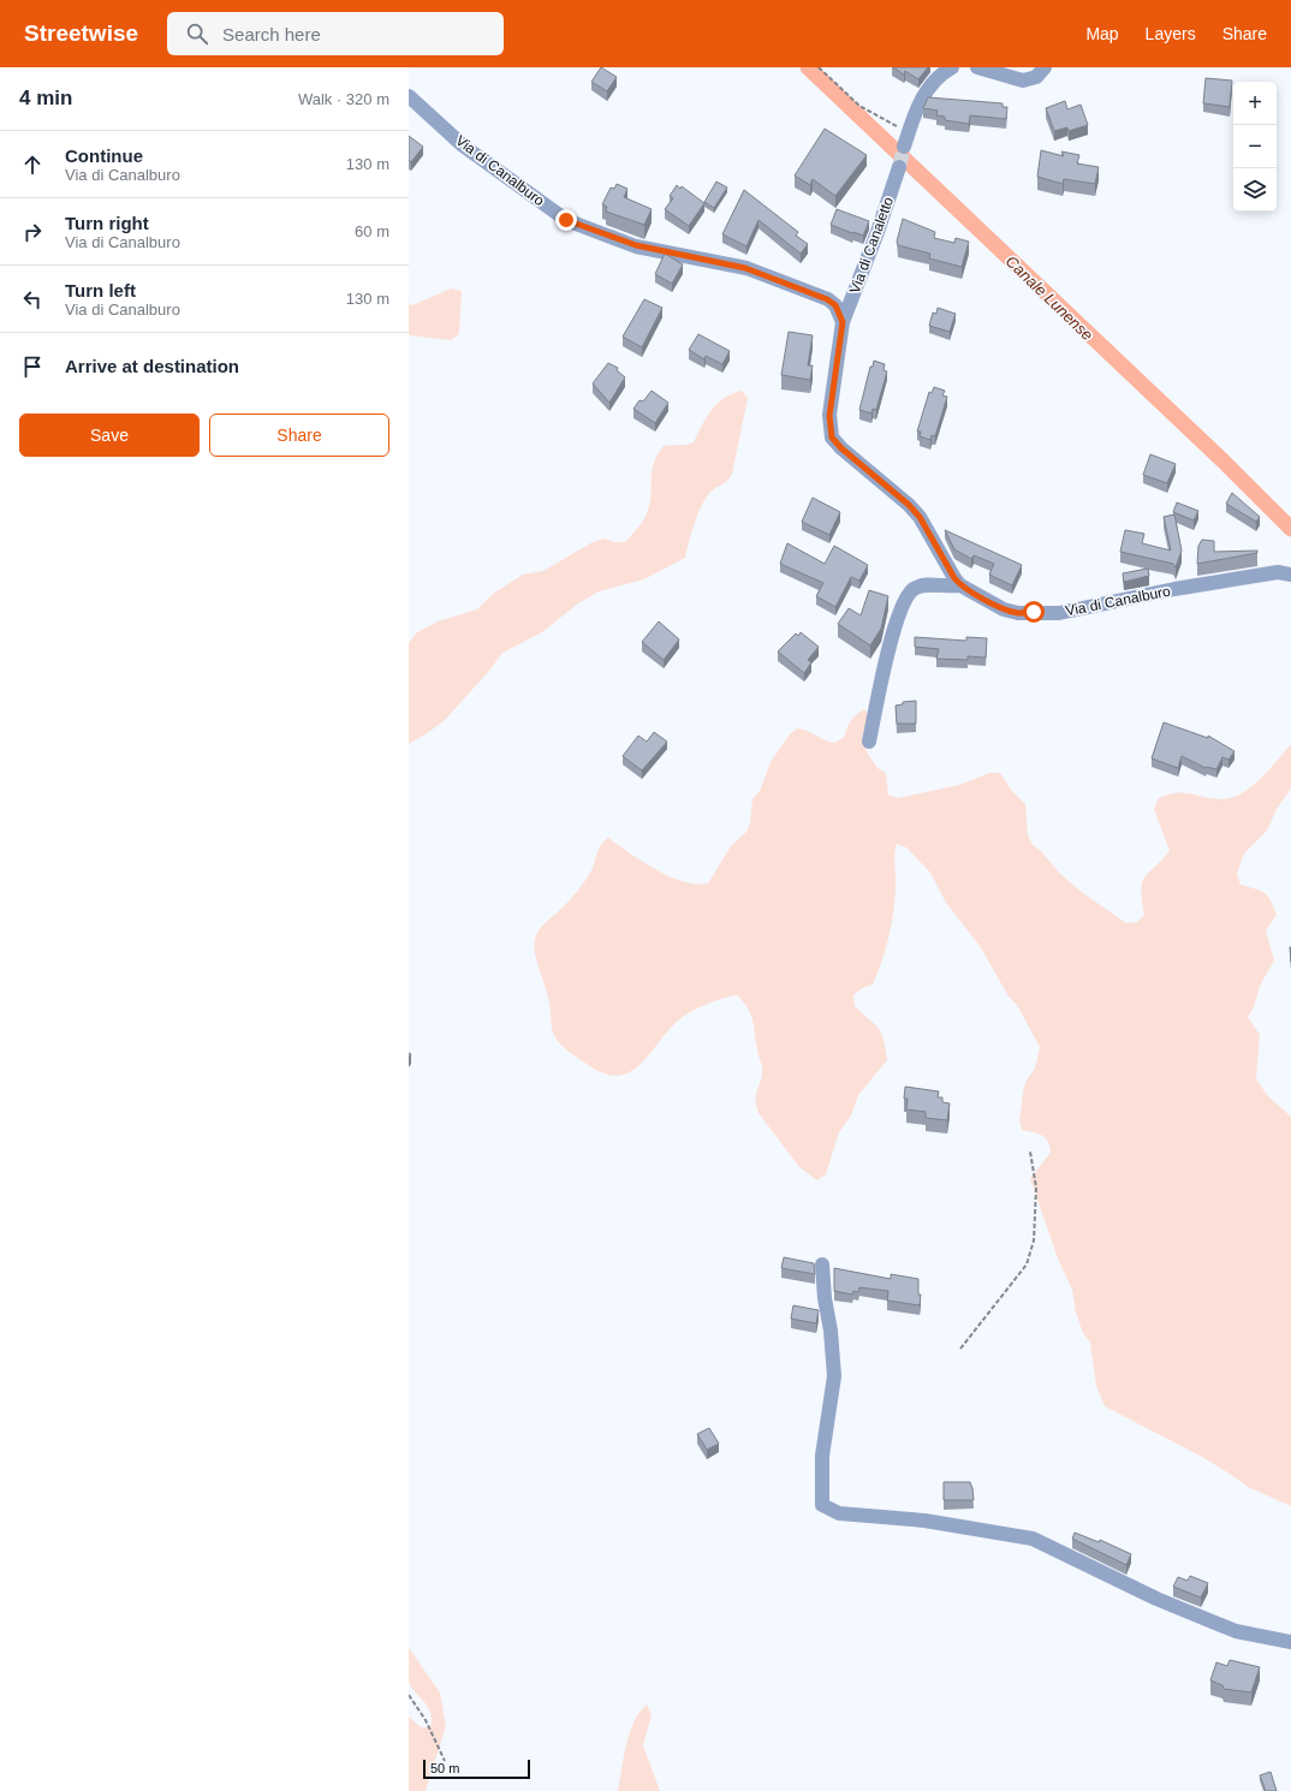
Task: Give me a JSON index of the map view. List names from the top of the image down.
{
  "streets": {
    "street": ["Via di Canalburo", "Via di Canaletto"]
  },
  "crossings": [
    ["Via di Canalburo", "Via di Canaletto"]
  ],
  "water": ["Canale Lunense"],
  "scale_bar": "50 m",
  "page": {
    "header": "Streetwise",
    "search": "Search here",
    "nav": ["Map", "Layers", "Share"],
    "heading": ["4 min", "Walk · 320 m"],
    "map_buttons": ["+", "−"],
    "list": [
      ["Continue", "Via di Canalburo", "130 m"],
      ["Turn right", "Via di Canalburo", "60 m"],
      ["Turn left", "Via di Canalburo", "130 m"],
      "Arrive at destination"
    ],
    "buttons": ["Save", "Share"],
    "scale": "50 m"
  }
}
